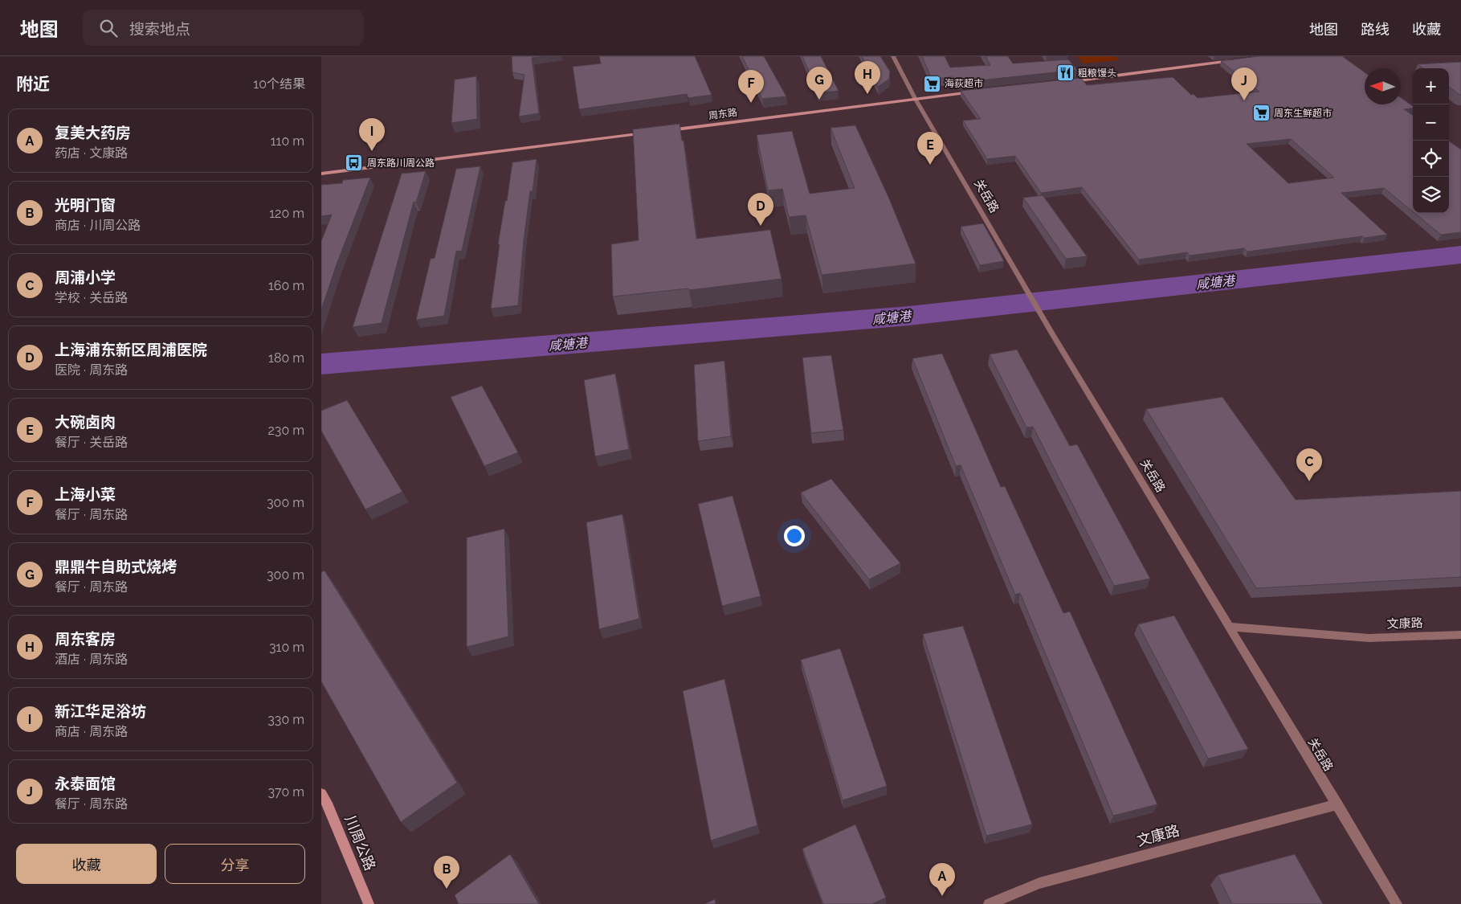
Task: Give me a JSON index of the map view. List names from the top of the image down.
{
  "streets": {
    "street": [
      "周东路",
      "关岳路",
      "文康路",
      "川周公路"
    ]
  },
  "crossings": [
    ["周东路", "关岳路"],
    ["关岳路", "文康路"]
  ],
  "water": ["咸塘港"],
  "places": {
    "restaurant": ["粗粮馒头"],
    "supermarket": ["海荻超市", "周东生鲜超市"],
    "bus stop": ["周东路川周公路"]
  },
  "north": "left",
  "page": {
    "header": "地图",
    "search": "搜索地点",
    "nav": ["地图", "路线", "收藏"],
    "heading": ["附近", "10个结果"],
    "pins": [
      "H",
      "G",
      "J",
      "F",
      "I",
      "E",
      "D",
      "C",
      "B",
      "A"
    ],
    "map_buttons": ["+", "−"],
    "list": [
      {
        "mark": "A",
        "name": "复美大药房",
        "note": "药店 · 文康路",
        "value": "110 m"
      },
      {
        "mark": "B",
        "name": "光明门窗",
        "note": "商店 · 川周公路",
        "value": "120 m"
      },
      {
        "mark": "C",
        "name": "周浦小学",
        "note": "学校 · 关岳路",
        "value": "160 m"
      },
      {
        "mark": "D",
        "name": "上海浦东新区周浦医院",
        "note": "医院 · 周东路",
        "value": "180 m"
      },
      {
        "mark": "E",
        "name": "大碗卤肉",
        "note": "餐厅 · 关岳路",
        "value": "230 m"
      },
      {
        "mark": "F",
        "name": "上海小菜",
        "note": "餐厅 · 周东路",
        "value": "300 m"
      },
      {
        "mark": "G",
        "name": "鼎鼎牛自助式烧烤",
        "note": "餐厅 · 周东路",
        "value": "300 m"
      },
      {
        "mark": "H",
        "name": "周东客房",
        "note": "酒店 · 周东路",
        "value": "310 m"
      },
      {
        "mark": "I",
        "name": "新江华足浴坊",
        "note": "商店 · 周东路",
        "value": "330 m"
      },
      {
        "mark": "J",
        "name": "永泰面馆",
        "note": "餐厅 · 周东路",
        "value": "370 m"
      }
    ],
    "buttons": ["收藏", "分享"]
  }
}
